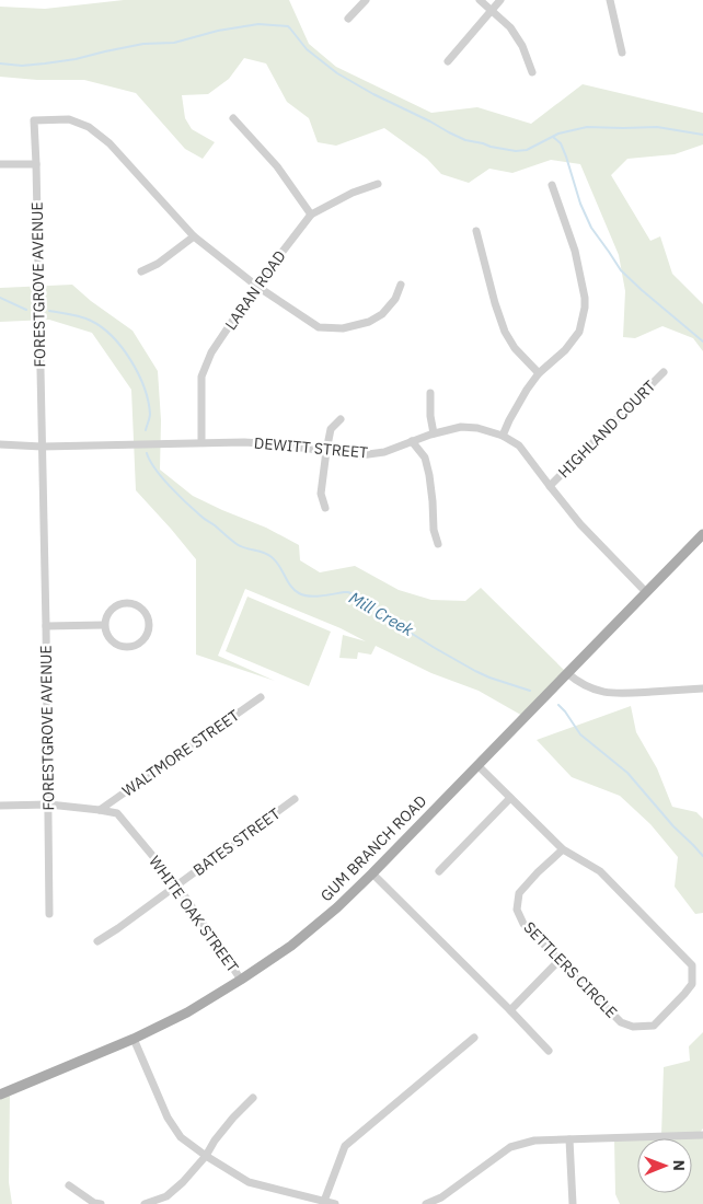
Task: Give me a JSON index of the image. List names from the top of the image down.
{
  "streets": {
    "main road": ["GUM BRANCH ROAD"],
    "street": [
      "FORESTGROVE AVENUE",
      "LARAN ROAD",
      "HIGHLAND COURT",
      "DEWITT STREET",
      "WALTMORE STREET",
      "BATES STREET",
      "WHITE OAK STREET",
      "SETTLERS CIRCLE"
    ]
  },
  "crossings": [
    ["FORESTGROVE AVENUE", "LARAN ROAD"],
    ["FORESTGROVE AVENUE", "DEWITT STREET"],
    ["FORESTGROVE AVENUE", "WHITE OAK STREET"],
    ["LARAN ROAD", "DEWITT STREET"],
    ["HIGHLAND COURT", "DEWITT STREET"],
    ["DEWITT STREET", "GUM BRANCH ROAD"],
    ["WALTMORE STREET", "WHITE OAK STREET"],
    ["BATES STREET", "WHITE OAK STREET"],
    ["GUM BRANCH ROAD", "WHITE OAK STREET"],
    ["GUM BRANCH ROAD", "SETTLERS CIRCLE"]
  ],
  "water": ["Mill Creek"],
  "north": "right"
}
